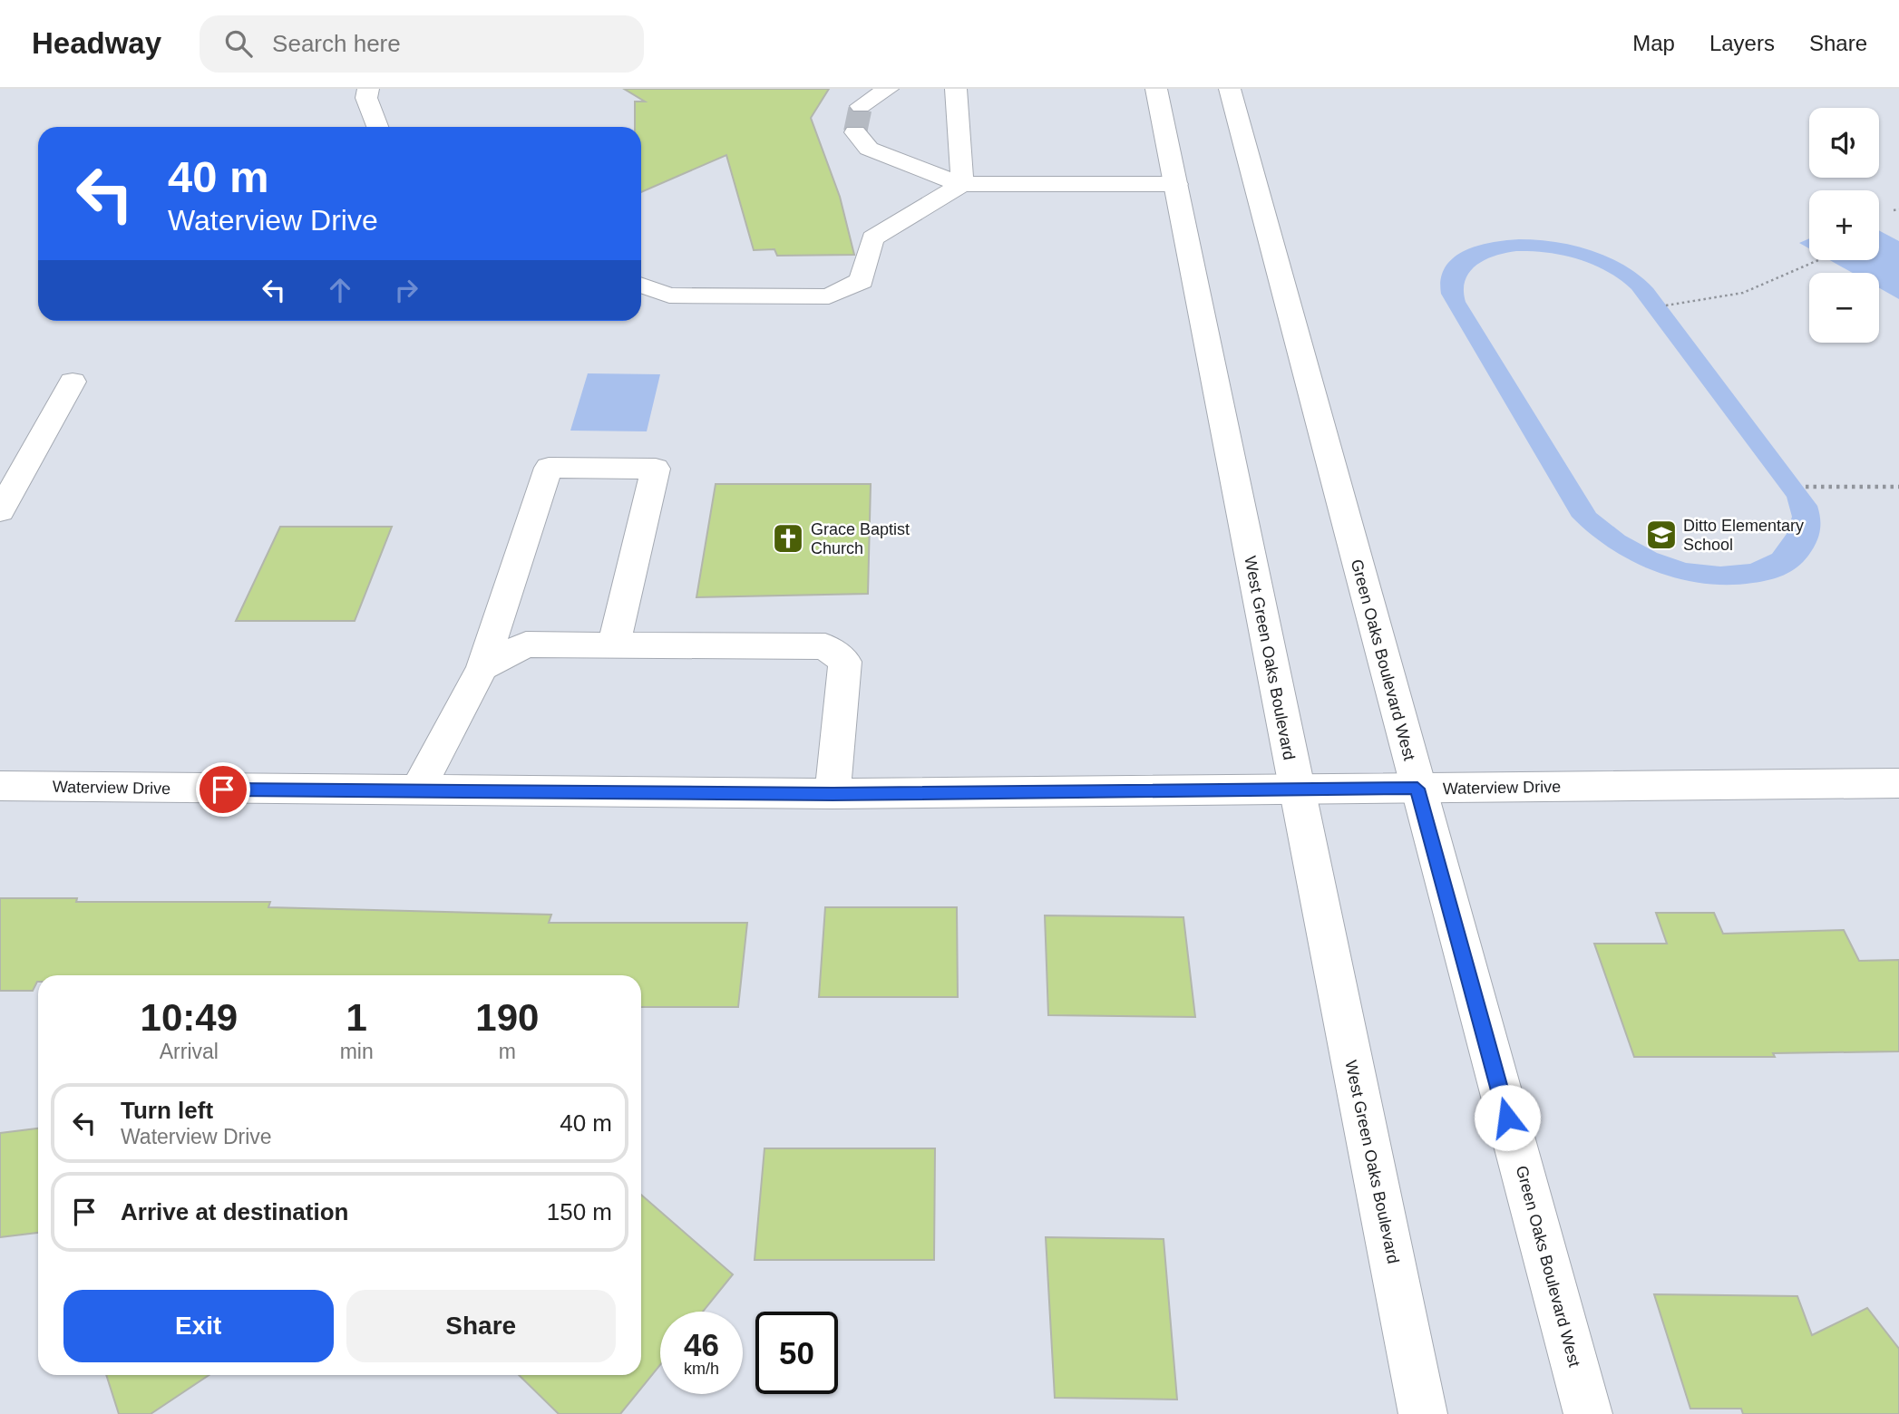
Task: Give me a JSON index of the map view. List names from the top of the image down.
{
  "streets": {
    "main road": ["West Green Oaks Boulevard", "Green Oaks Boulevard West", "Waterview Drive"]
  },
  "crossings": [
    ["West Green Oaks Boulevard", "Waterview Drive"],
    ["Green Oaks Boulevard West", "Waterview Drive"]
  ],
  "places": {
    "school or university": ["Ditto Elementary School"],
    "church": ["Grace Baptist Church"]
  },
  "page": {
    "header": "Headway",
    "search": "Search here",
    "nav": ["Map", "Layers", "Share"],
    "map_buttons": ["+", "−"],
    "turn": ["40 m", "Waterview Drive"],
    "eta": [
      "10:49",
      "Arrival",
      "1",
      "min",
      "190",
      "m"
    ],
    "list": [
      {
        "name": "Turn left",
        "note": "Waterview Drive",
        "value": "40 m"
      },
      {
        "name": "Arrive at destination",
        "value": "150 m"
      }
    ],
    "buttons": ["Exit", "Share"],
    "speed": "46 km/h",
    "limit": "50"
  }
}
